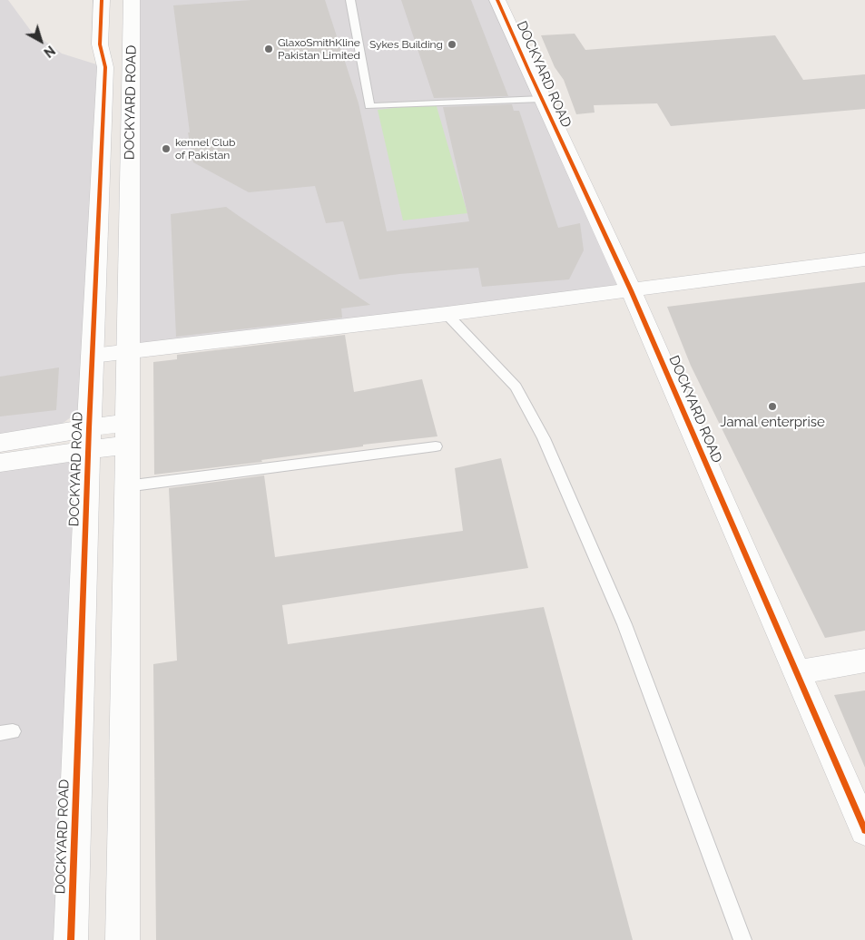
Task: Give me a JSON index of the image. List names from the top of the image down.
{
  "streets": {
    "street": ["DOCKYARD ROAD"]
  },
  "places": [
    "Sykes Building",
    "GlaxoSmithKline Pakistan Limited",
    "kennel Club of Pakistan",
    "Jamal enterprise"
  ],
  "north": "bottom right"
}
